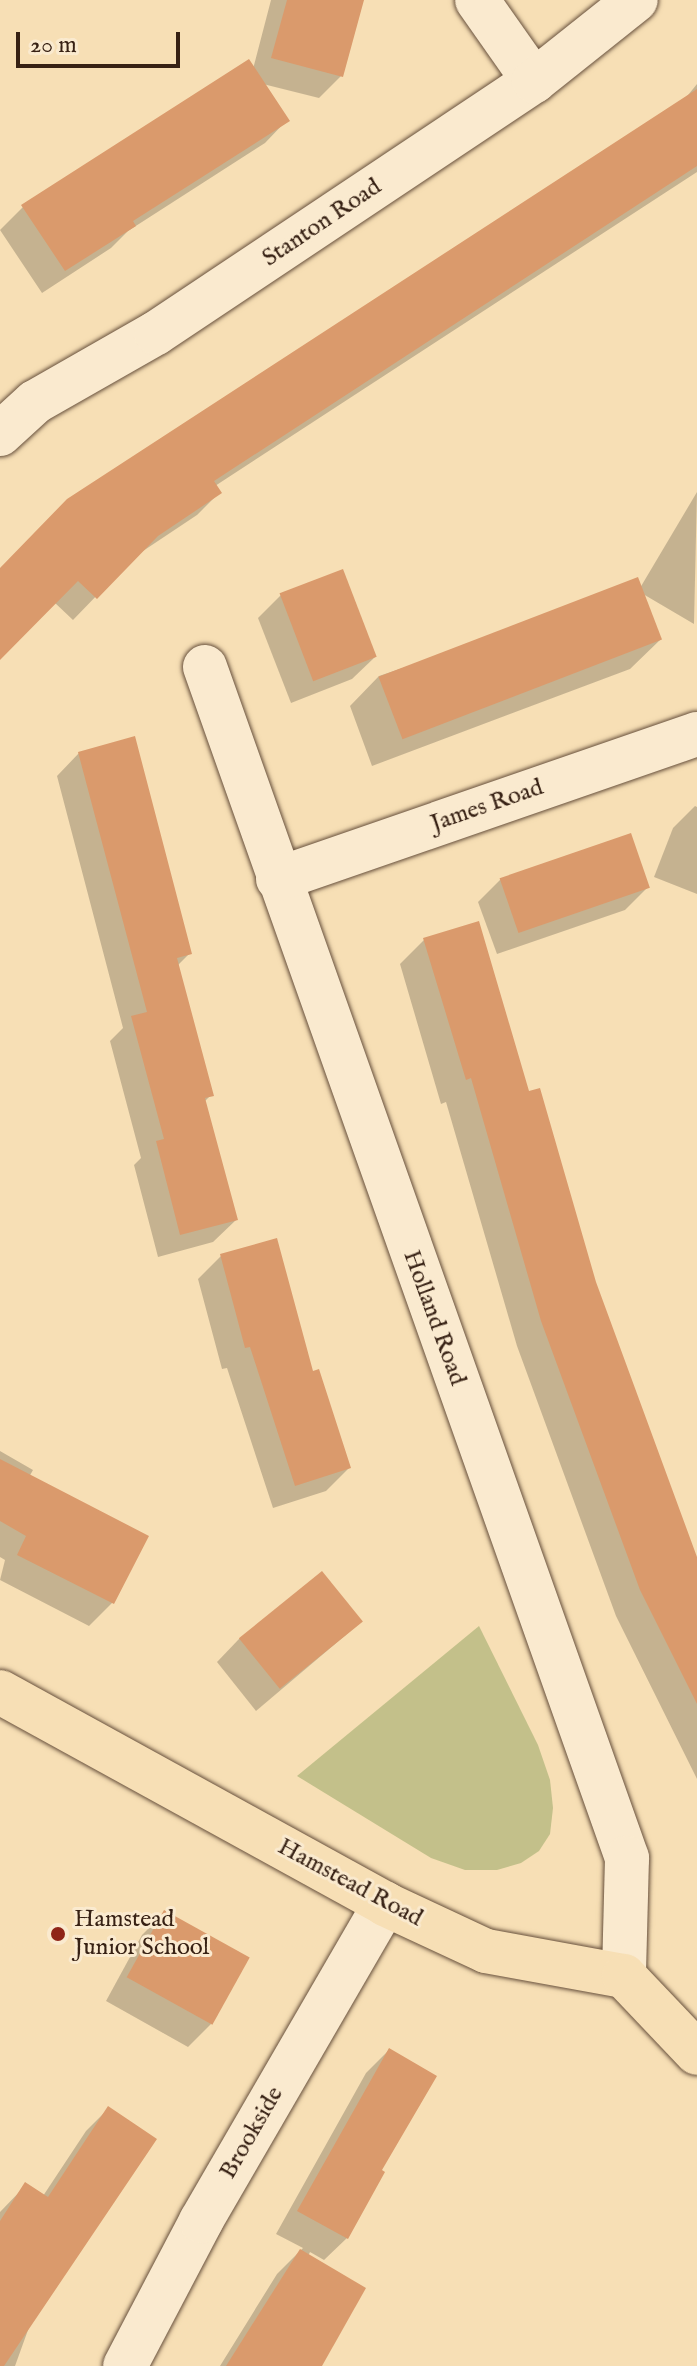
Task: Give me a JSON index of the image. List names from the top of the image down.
{
  "streets": {
    "main road": ["Hamstead Road"],
    "street": [
      "Stanton Road",
      "James Road",
      "Holland Road",
      "Brookside"
    ]
  },
  "crossings": [
    ["James Road", "Holland Road"],
    ["Holland Road", "Hamstead Road"],
    ["Hamstead Road", "Brookside"]
  ],
  "places": ["Hamstead Junior School"],
  "scale_bar": "20 m"
}
